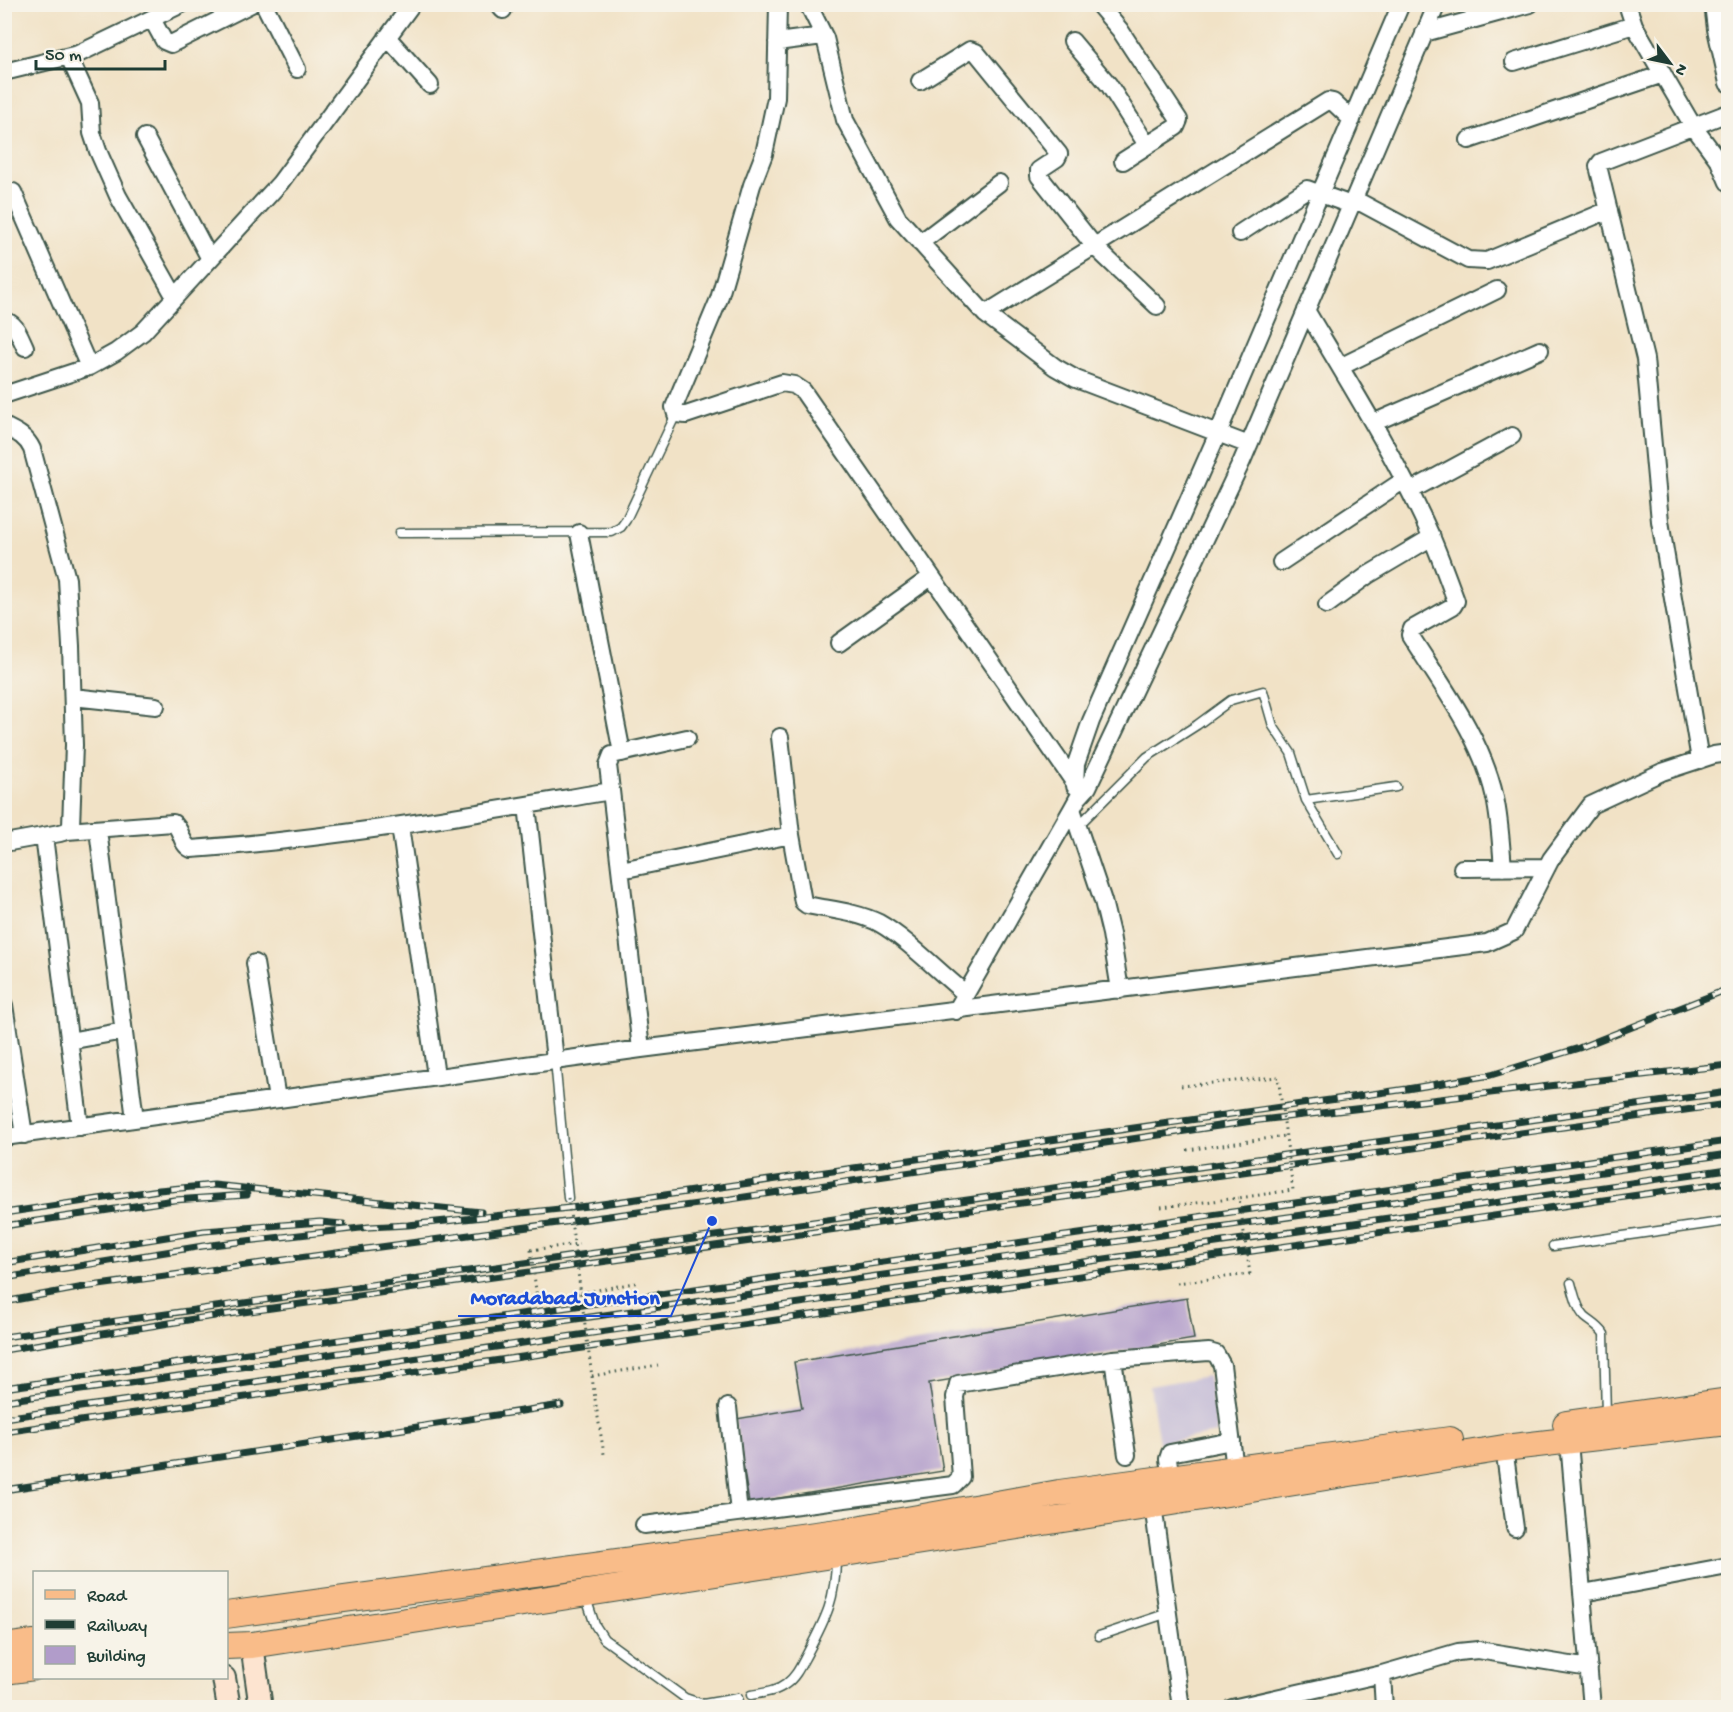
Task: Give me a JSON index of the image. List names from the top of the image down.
{
  "places": ["Moradabad Junction"],
  "legend": ["Road", "Railway", "Building"],
  "scale_bar": "50 m",
  "north": "bottom right"
}
